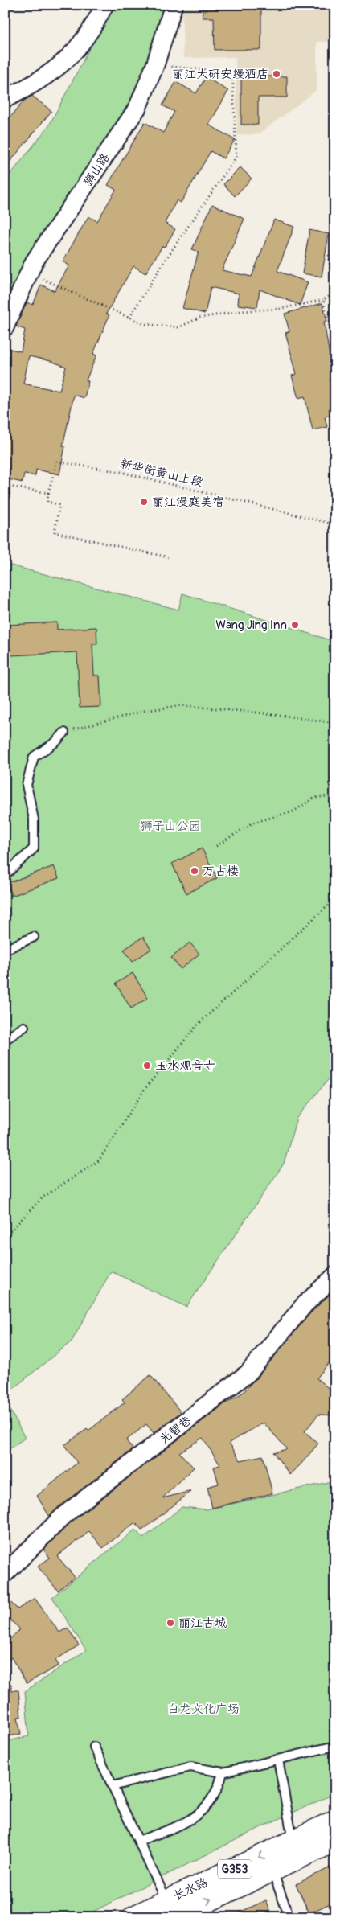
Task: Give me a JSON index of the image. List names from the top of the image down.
{
  "streets": {
    "highway": ["G353", "长水路"],
    "street": ["狮山路", "光碧巷"],
    "path": ["新华街黄山上段"]
  },
  "parks": ["狮子山公园", "白龙文化广场"],
  "places": [
    "丽江大研安缦酒店",
    "丽江漫庭美宿",
    "Wang Jing Inn",
    "万古楼",
    "玉水观音寺",
    "丽江古城"
  ]
}
